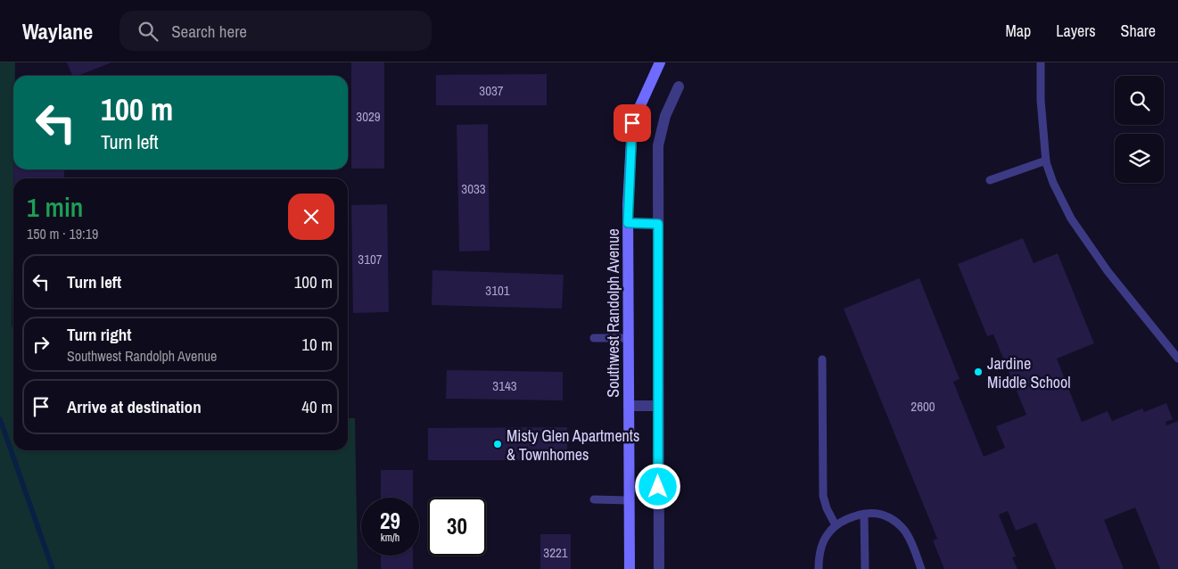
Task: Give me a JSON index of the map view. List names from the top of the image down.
{
  "streets": {
    "street": ["Southwest Randolph Avenue"]
  },
  "places": ["Jardine Middle School", "Misty Glen Apartments & Townhomes"],
  "house_numbers": [
    "3037",
    "3029",
    "3033",
    "3107",
    "3101",
    "3143",
    "2600",
    "3221"
  ],
  "page": {
    "header": "Waylane",
    "search": "Search here",
    "nav": ["Map", "Layers", "Share"],
    "turn": ["100 m", "Turn left"],
    "heading": ["1 min", "150 m · 19:19"],
    "list": [
      {
        "name": "Turn left",
        "value": "100 m"
      },
      {
        "name": "Turn right",
        "note": "Southwest Randolph Avenue",
        "value": "10 m"
      },
      {
        "name": "Arrive at destination",
        "value": "40 m"
      }
    ],
    "speed": "29 km/h",
    "limit": "30"
  }
}
